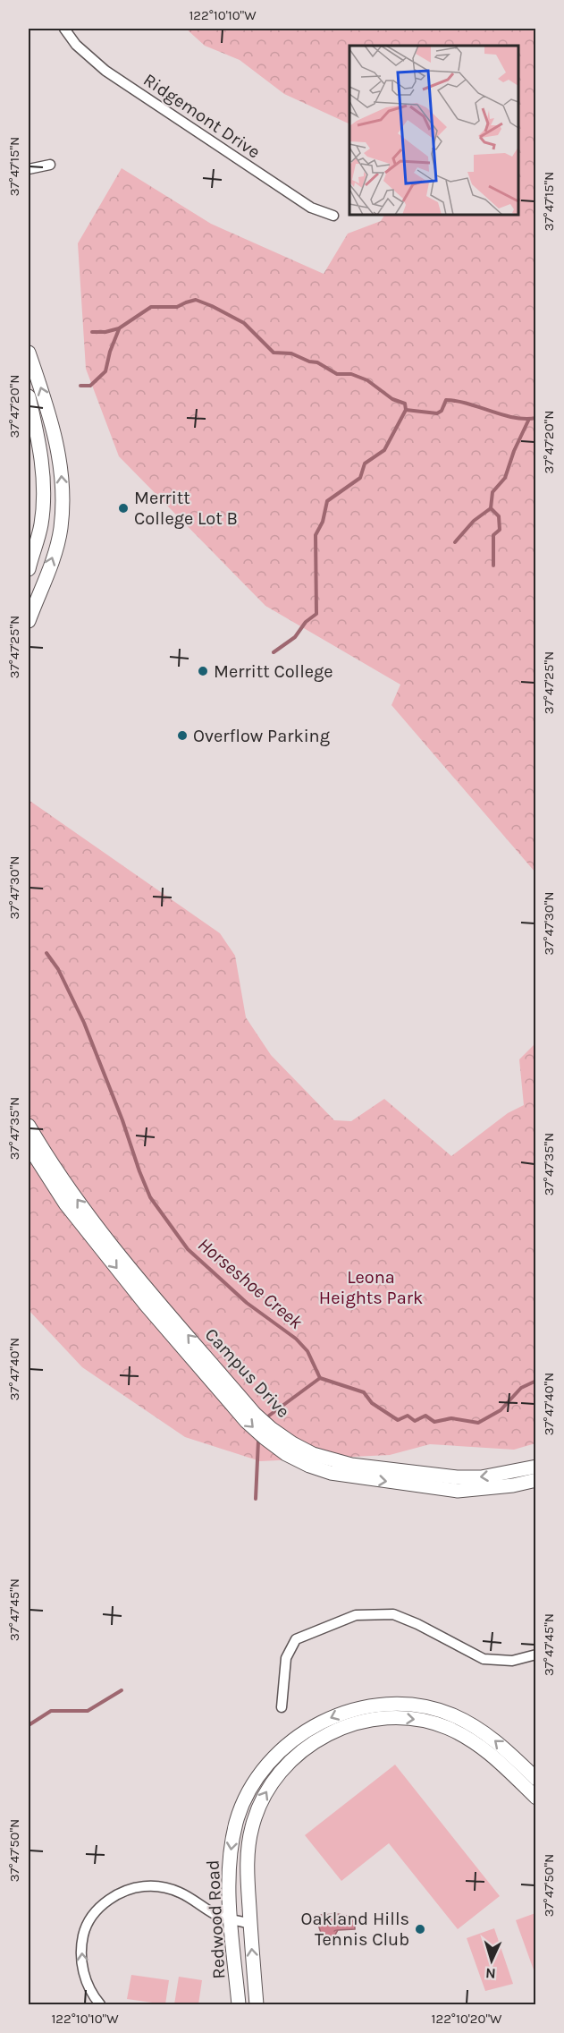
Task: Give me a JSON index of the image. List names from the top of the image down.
{
  "streets": {
    "street": ["Ridgemont Drive", "Campus Drive", "Redwood Road"]
  },
  "water": ["Horseshoe Creek"],
  "parks": ["Leona Heights Park"],
  "places": [
    "Merritt College Lot B",
    "Merritt College",
    "Overflow Parking",
    "Oakland Hills Tennis Club"
  ],
  "north": "bottom",
  "coordinates": [
    "122°10'10\"W",
    "37°47'15\"N",
    "37°47'20\"N",
    "37°47'25\"N",
    "37°47'30\"N",
    "37°47'35\"N",
    "37°47'40\"N",
    "37°47'45\"N",
    "37°47'50\"N",
    "122°10'20\"W"
  ]
}
